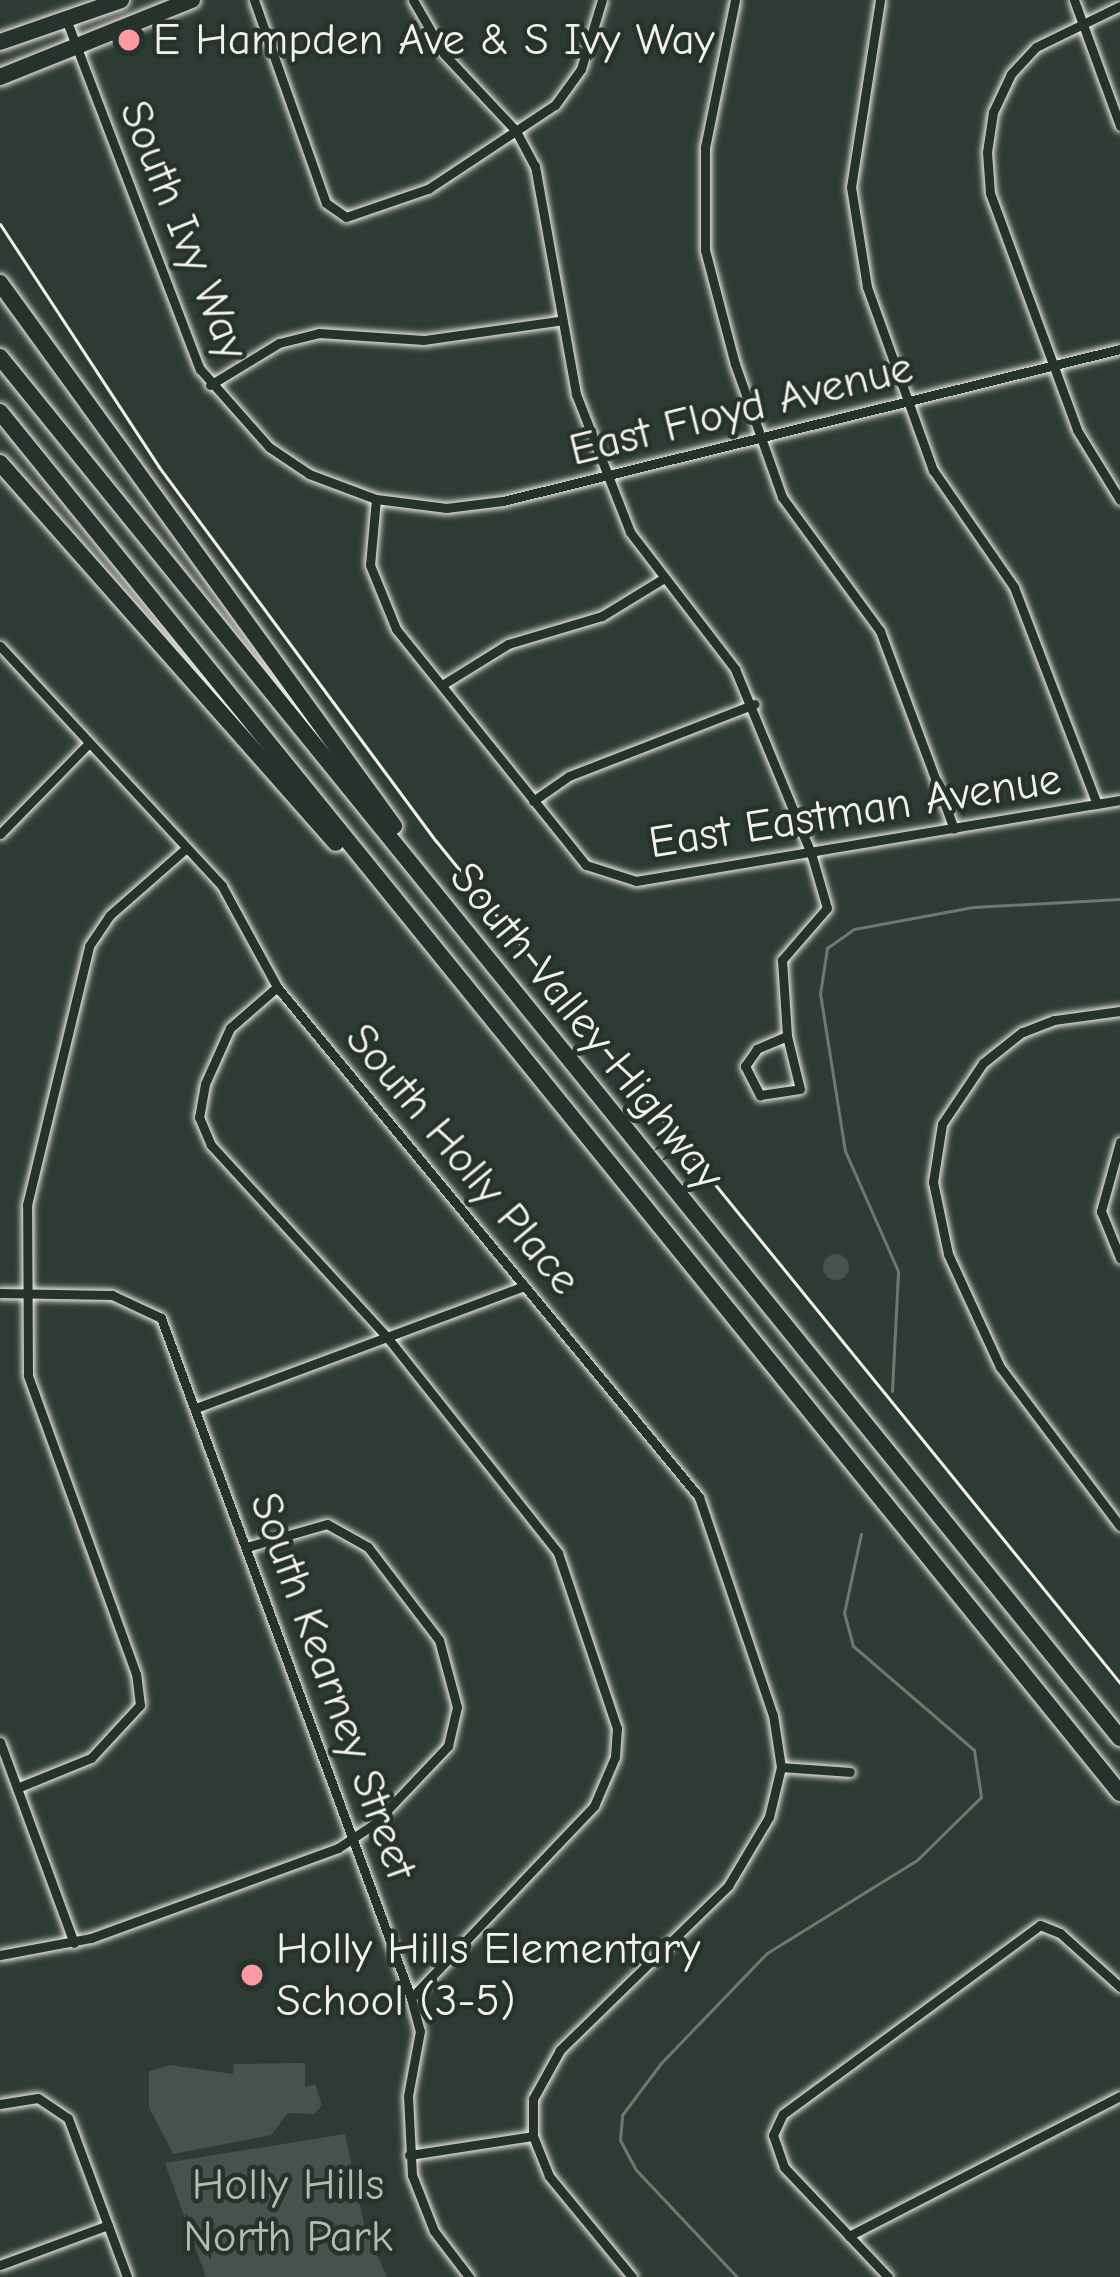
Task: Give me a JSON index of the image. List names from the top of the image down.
{
  "streets": {
    "highway": ["South Valley Highway"],
    "street": [
      "South Ivy Way",
      "East Floyd Avenue",
      "East Eastman Avenue",
      "South Holly Place",
      "South Kearney Street"
    ]
  },
  "crossings": [
    ["South Ivy Way", "East Floyd Avenue"]
  ],
  "parks": ["Holly Hills North Park"],
  "places": ["E Hampden Ave & S Ivy Way", "Holly Hills Elementary School (3-5)"]
}
